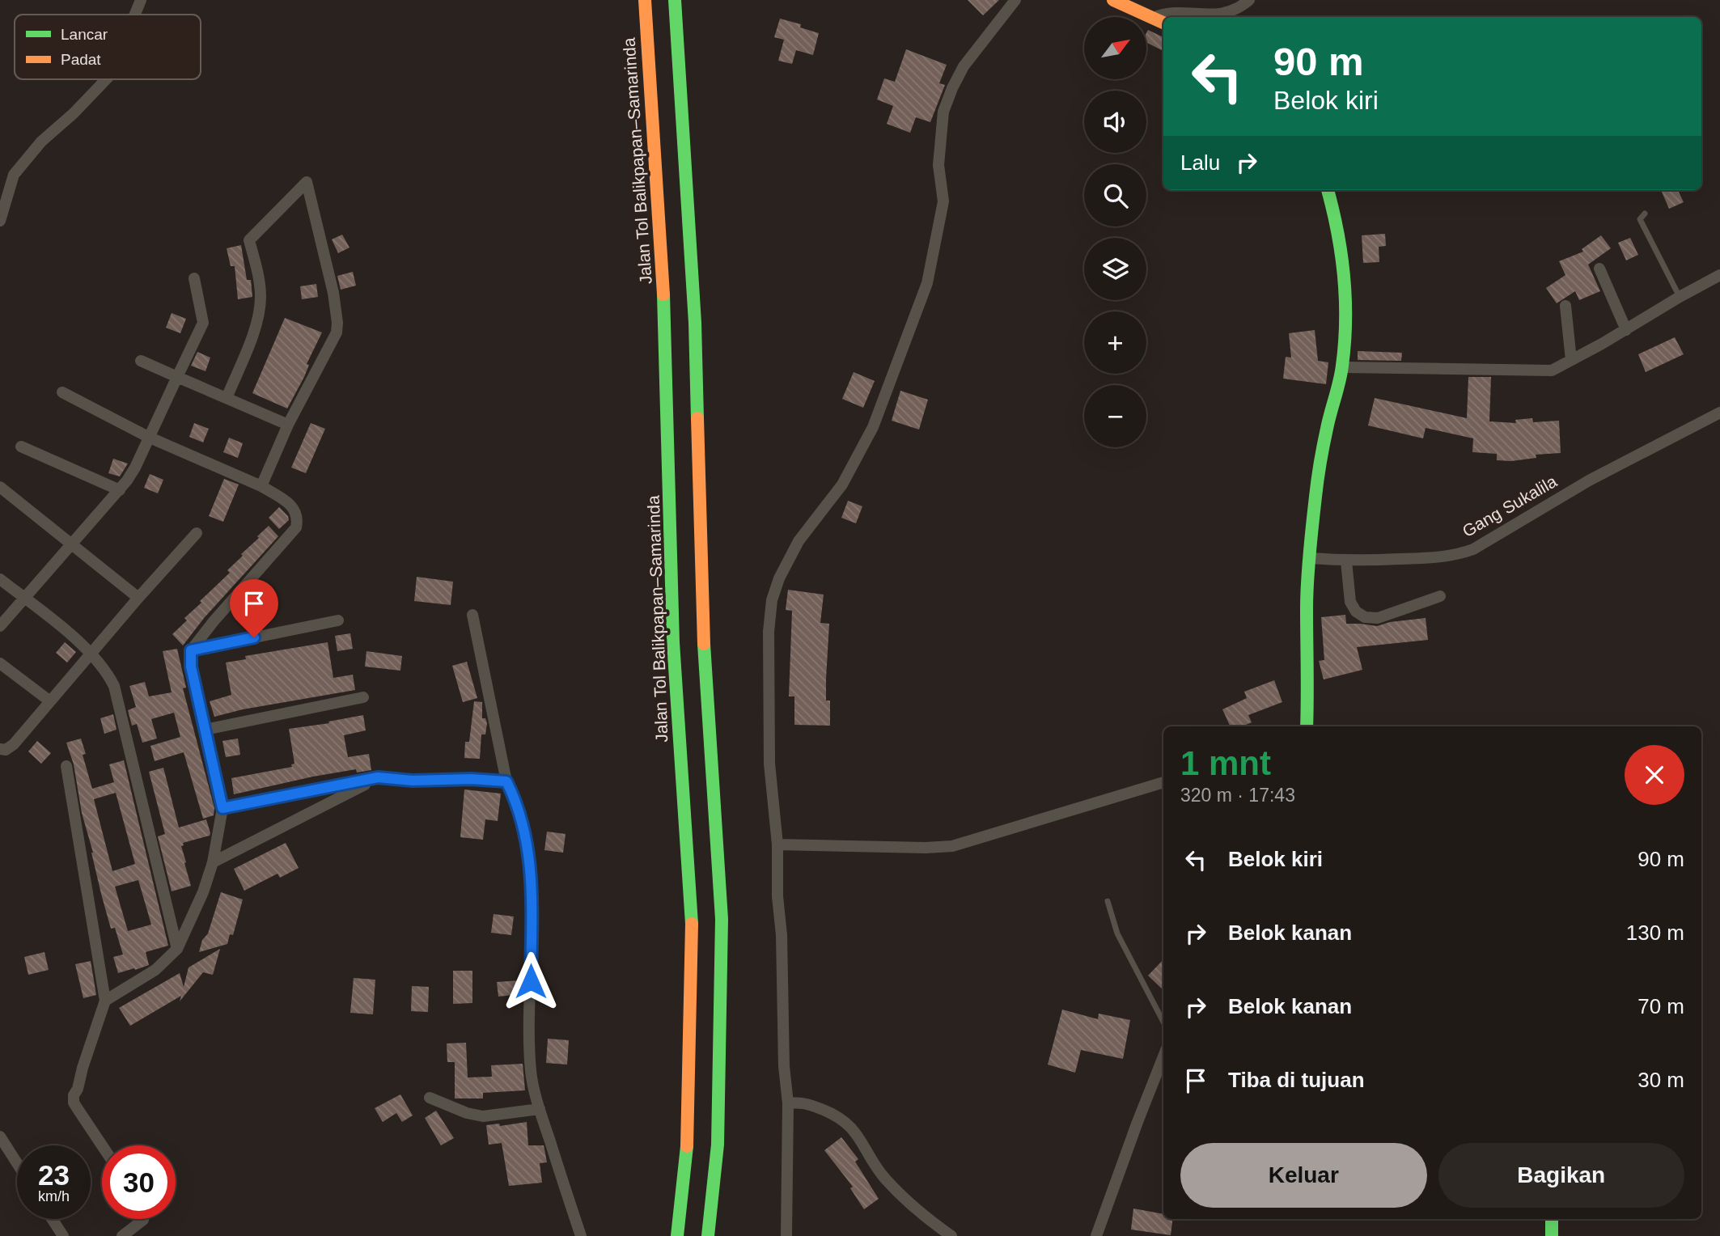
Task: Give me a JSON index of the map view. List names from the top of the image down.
{
  "streets": {
    "main road": ["Jalan Tol Balikpapan–Samarinda"],
    "street": ["Gang Sukalila"]
  },
  "legend": ["Lancar", "Padat"],
  "north": "top right",
  "page": {
    "map_buttons": ["+", "−"],
    "turn": ["90 m", "Belok kiri"],
    "then": "Lalu",
    "heading": ["1 mnt", "320 m · 17:43"],
    "list": [
      {
        "name": "Belok kiri",
        "value": "90 m"
      },
      {
        "name": "Belok kanan",
        "value": "130 m"
      },
      {
        "name": "Belok kanan",
        "value": "70 m"
      },
      {
        "name": "Tiba di tujuan",
        "value": "30 m"
      }
    ],
    "buttons": ["Keluar", "Bagikan"],
    "speed": "23 km/h",
    "limit": "30"
  }
}
